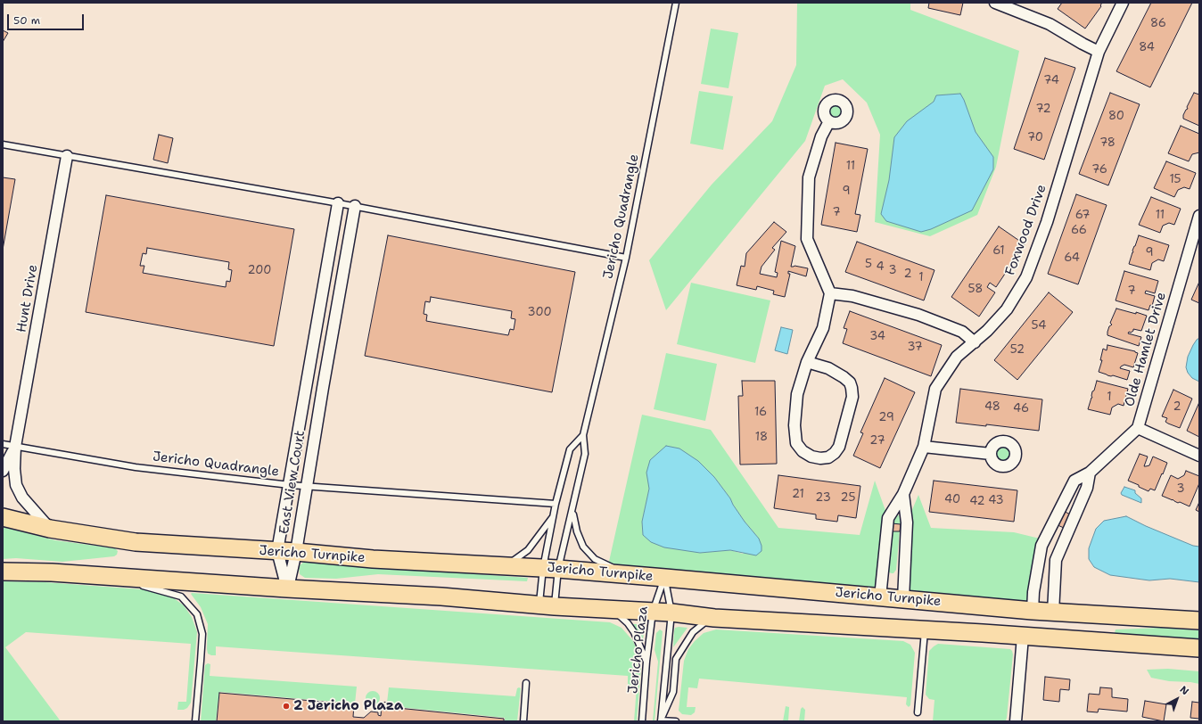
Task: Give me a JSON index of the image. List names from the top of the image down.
{
  "streets": {
    "main road": ["Jericho Turnpike"],
    "street": [
      "Foxwood Drive",
      "Hunt Drive",
      "Olde Hamlet Drive",
      "East View Court"
    ],
    "lane": ["Jericho Quadrangle", "Jericho Plaza"]
  },
  "crossings": [
    ["Jericho Quadrangle", "Hunt Drive"],
    ["Jericho Quadrangle", "East View Court"],
    ["Jericho Quadrangle", "Jericho Turnpike"],
    ["Foxwood Drive", "Jericho Turnpike"],
    ["Hunt Drive", "Jericho Turnpike"],
    ["Olde Hamlet Drive", "Jericho Turnpike"],
    ["East View Court", "Jericho Turnpike"],
    ["Jericho Turnpike", "Jericho Plaza"]
  ],
  "places": ["2 Jericho Plaza"],
  "house_numbers": [
    "86",
    "84",
    "74",
    "72",
    "80",
    "70",
    "78",
    "11",
    "76",
    "15",
    "9",
    "7",
    "67",
    "11",
    "66",
    "61",
    "9",
    "64",
    "5",
    "4",
    "200",
    "3",
    "2",
    "1",
    "58",
    "7",
    "300",
    "54",
    "34",
    "37",
    "52",
    "1",
    "48",
    "2",
    "46",
    "16",
    "29",
    "18",
    "27",
    "3",
    "21",
    "23",
    "25",
    "40",
    "43",
    "42"
  ],
  "scale_bar": "50 m",
  "north": "top right"
}
